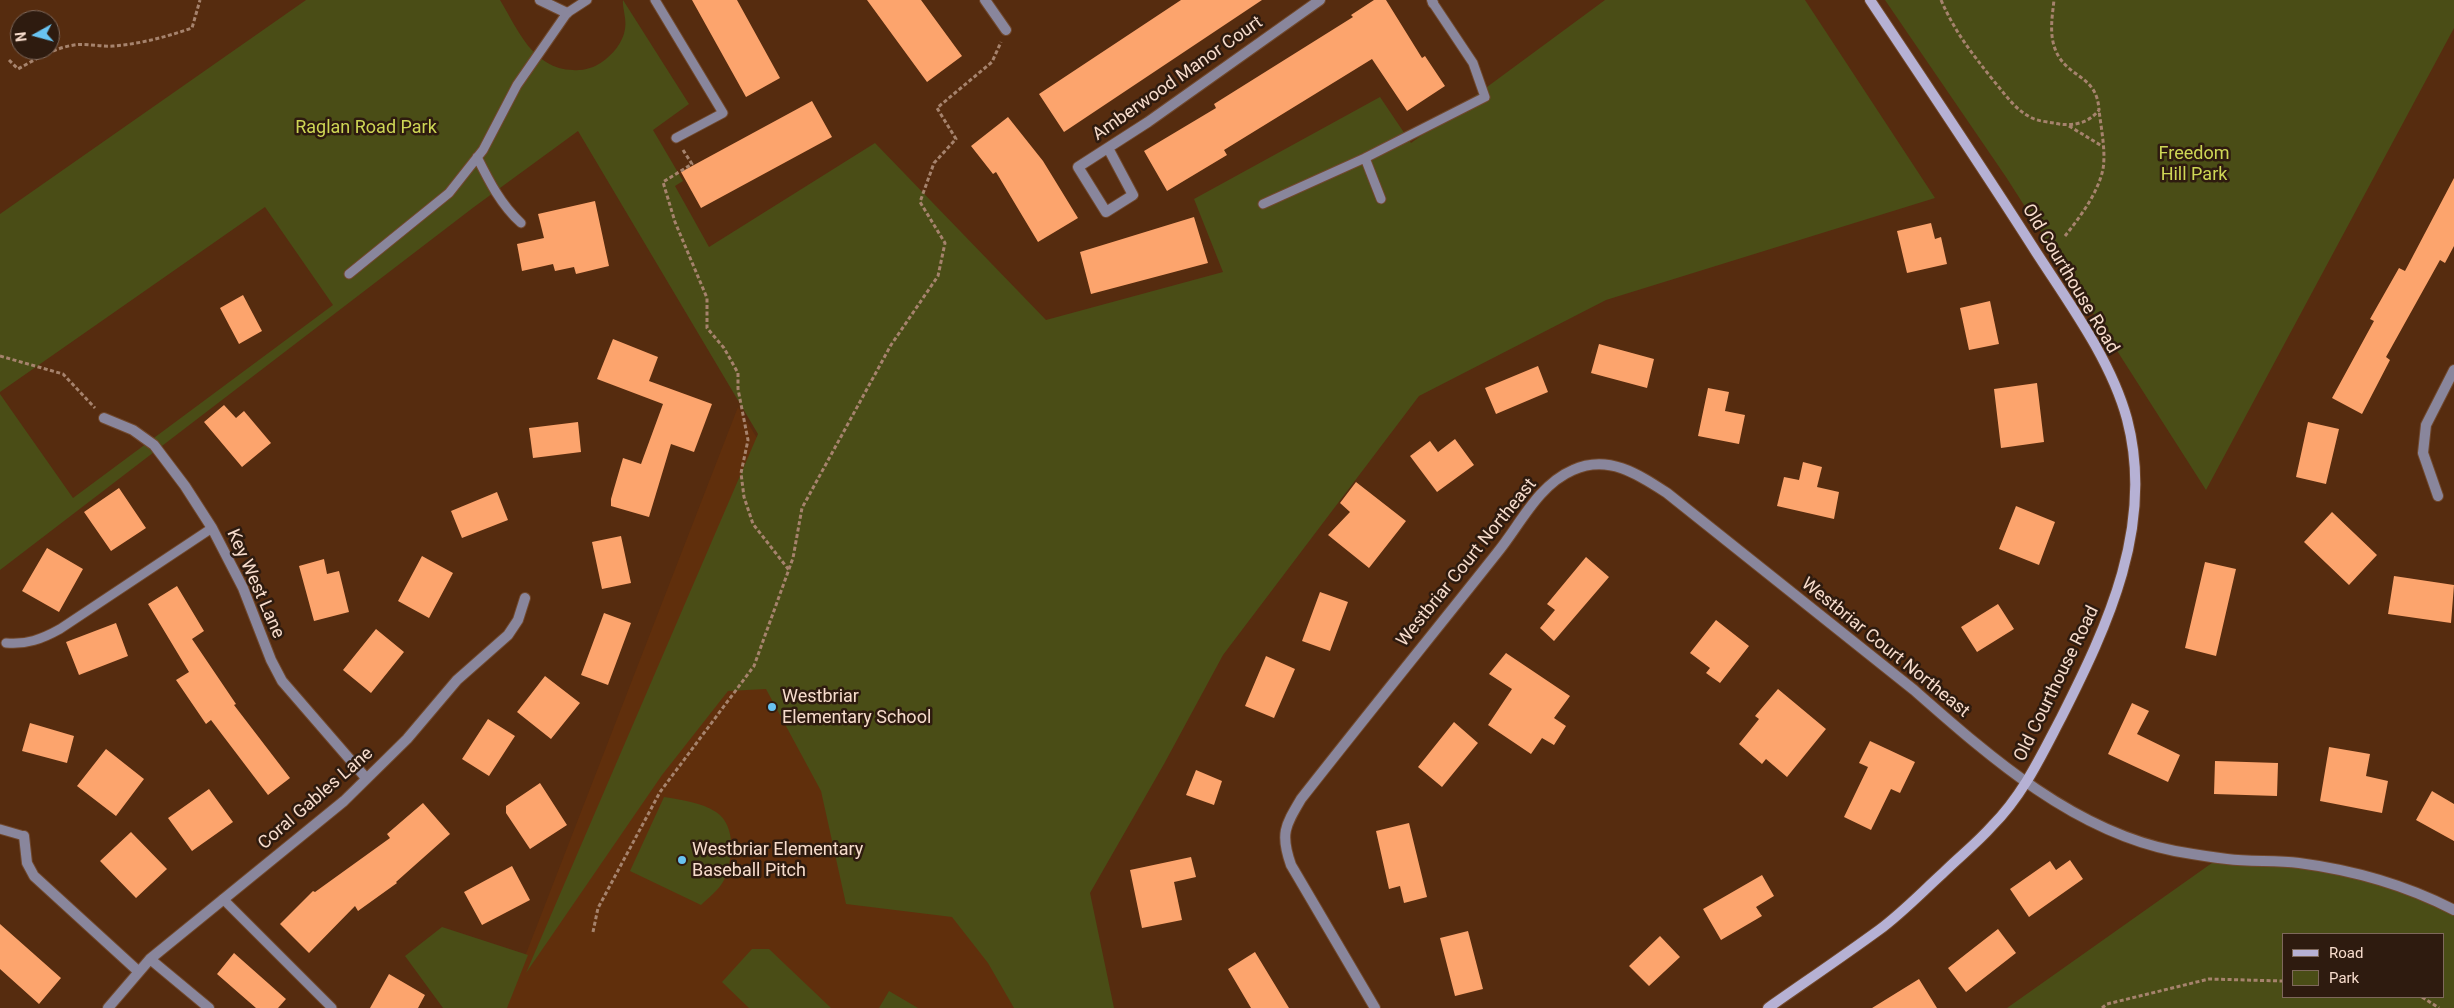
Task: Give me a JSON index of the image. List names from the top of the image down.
{
  "streets": {
    "street": [
      "Amberwood Manor Court",
      "Old Courthouse Road",
      "Westbriar Court Northeast",
      "Key West Lane",
      "Coral Gables Lane"
    ]
  },
  "crossings": [
    ["Old Courthouse Road", "Westbriar Court Northeast"],
    ["Key West Lane", "Coral Gables Lane"]
  ],
  "parks": ["Raglan Road Park", "Freedom Hill Park"],
  "places": ["Westbriar Elementary School", "Westbriar Elementary Baseball Pitch"],
  "legend": ["Road", "Park"],
  "north": "left"
}
